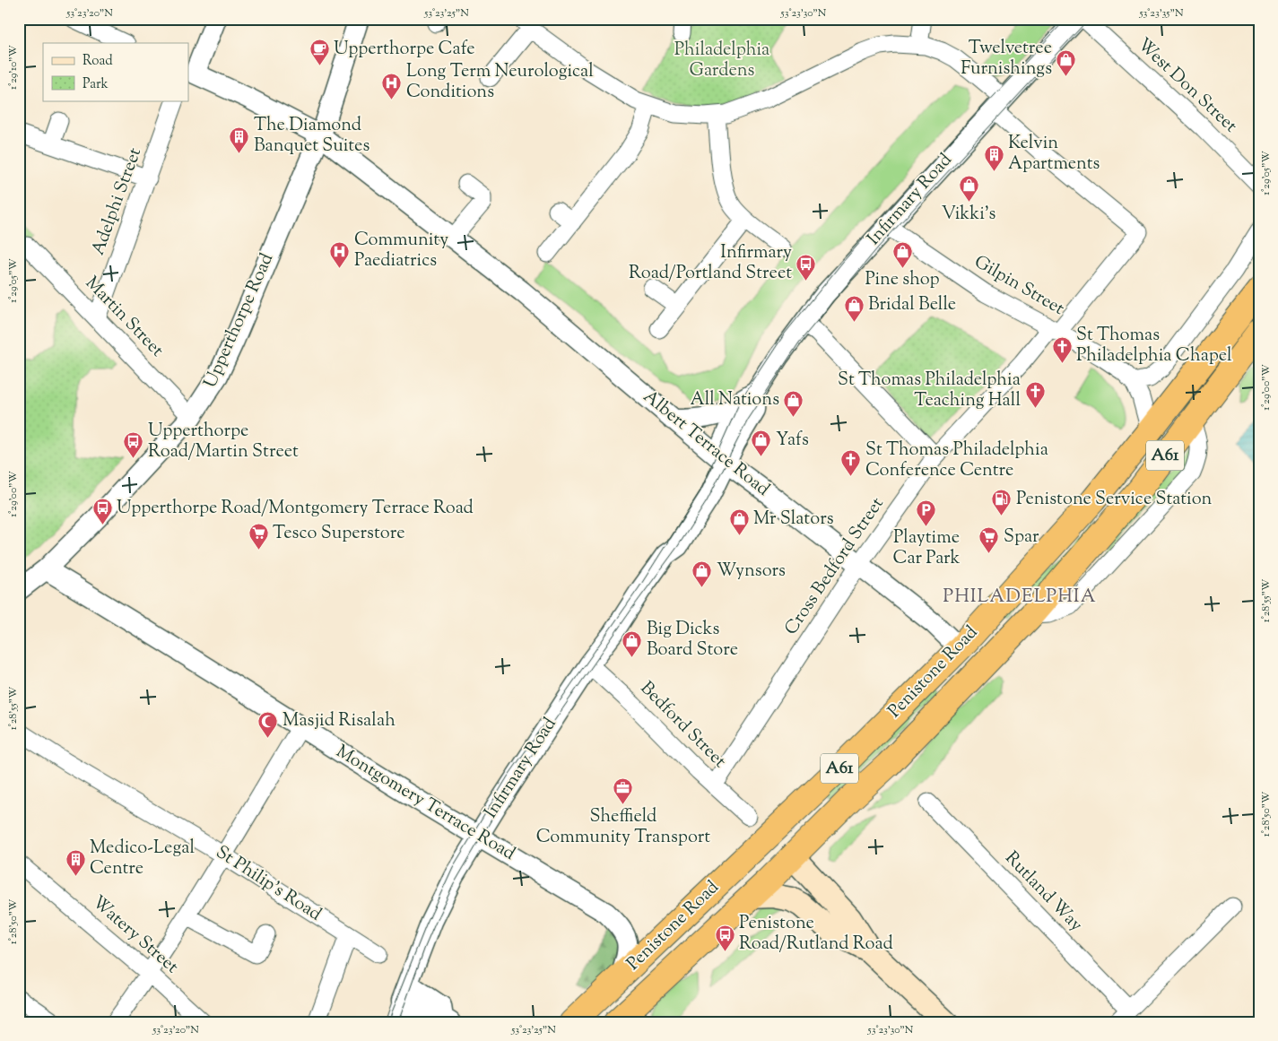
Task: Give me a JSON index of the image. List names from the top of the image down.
{
  "streets": {
    "highway": ["A61", "Penistone Road"],
    "street": [
      "West Don Street",
      "Infirmary Road",
      "Adelphi Street",
      "Gilpin Street",
      "Martin Street",
      "Upperthorpe Road",
      "Albert Terrace Road",
      "Cross Bedford Street",
      "Bedford Street",
      "Montgomery Terrace Road",
      "St Philip's Road",
      "Rutland Way",
      "Watery Street"
    ]
  },
  "crossings": [
    ["Infirmary Road", "Gilpin Street"],
    ["Infirmary Road", "Albert Terrace Road"],
    ["Infirmary Road", "Cross Bedford Street"],
    ["Infirmary Road", "Bedford Street"],
    ["Infirmary Road", "Montgomery Terrace Road"],
    ["Adelphi Street", "Martin Street"],
    ["Gilpin Street", "Cross Bedford Street"],
    ["Gilpin Street", "Penistone Road"],
    ["Martin Street", "Upperthorpe Road"],
    ["Upperthorpe Road", "Albert Terrace Road"],
    ["Upperthorpe Road", "Montgomery Terrace Road"],
    ["Albert Terrace Road", "Cross Bedford Street"],
    ["Albert Terrace Road", "Penistone Road"],
    ["Cross Bedford Street", "Bedford Street"],
    ["Penistone Road", "Montgomery Terrace Road"]
  ],
  "districts": ["PHILADELPHIA"],
  "parks": ["Philadelphia Gardens"],
  "places": {
    "cafe": ["Upperthorpe Cafe"],
    "shop": [
      "Twelvetree Furnishings",
      "Vikki's",
      "Pine shop",
      "Bridal Belle",
      "All Nations",
      "Yafs",
      "Mr Slators",
      "Wynsors",
      "Big Dicks Board Store"
    ],
    "hospital": ["Long Term Neurological Conditions", "Community Paediatrics"],
    "building": ["The Diamond Banquet Suites", "Kelvin Apartments", "Medico-Legal Centre"],
    "bus stop": [
      "Infirmary Road/Portland Street",
      "Upperthorpe Road/Martin Street",
      "Upperthorpe Road/Montgomery Terrace Road",
      "Penistone Road/Rutland Road"
    ],
    "church": ["St Thomas Philadelphia Chapel", "St Thomas Philadelphia Teaching Hall", "St Thomas Philadelphia Conference Centre"],
    "fuel station": ["Penistone Service Station"],
    "parking": ["Playtime Car Park"],
    "supermarket": ["Tesco Superstore", "Spar"],
    "mosque": ["Masjid Risalah"],
    "office": ["Sheffield Community Transport"]
  },
  "legend": ["Road", "Park"],
  "coordinates": [
    "53°23'20\"N",
    "53°23'25\"N",
    "53°23'30\"N",
    "53°23'35\"N",
    "1°29'10\"W",
    "1°29'05\"W",
    "1°29'00\"W",
    "1°28'55\"W",
    "1°28'50\"W"
  ]
}
